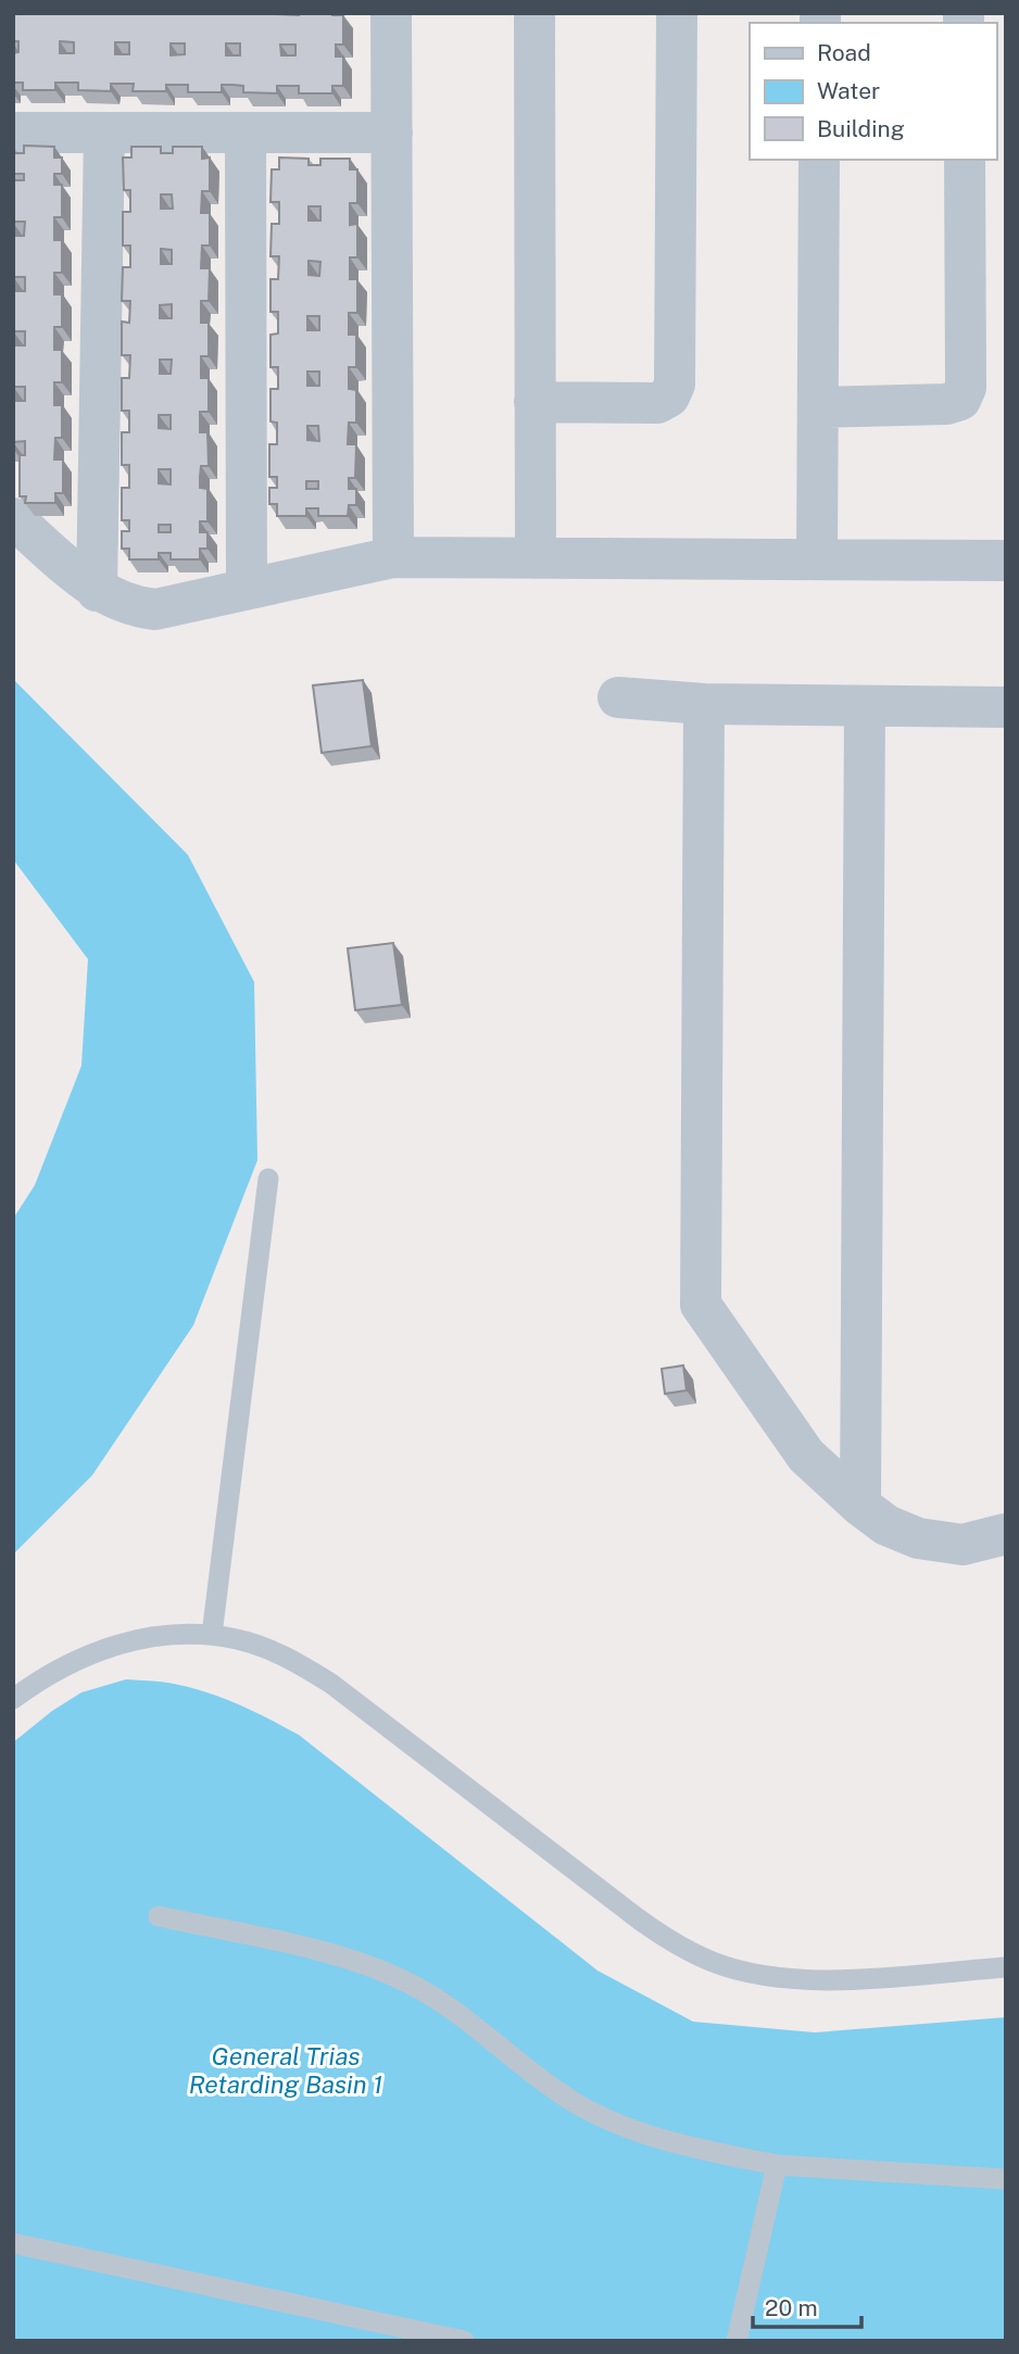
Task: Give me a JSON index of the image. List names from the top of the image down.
{
  "water": ["General Trias Retarding Basin 1"],
  "legend": ["Road", "Water", "Building"],
  "scale_bar": "20 m"
}
